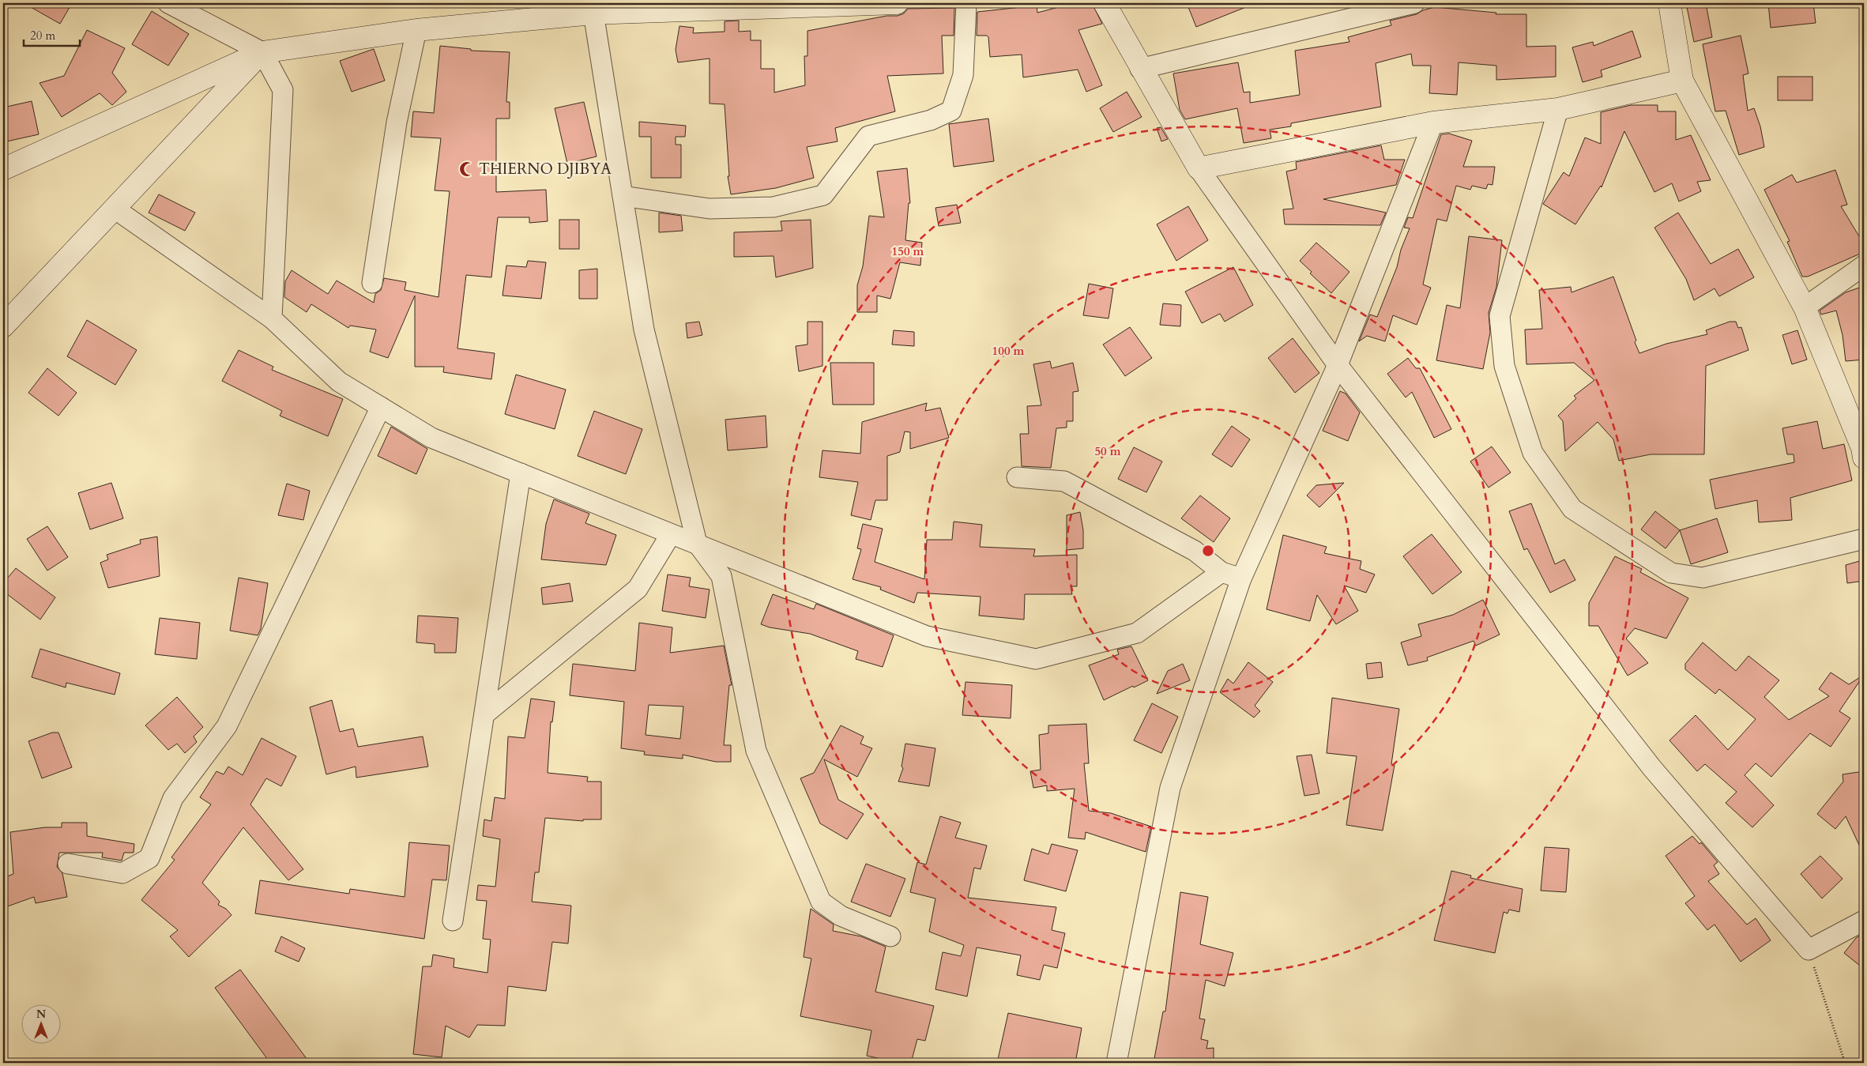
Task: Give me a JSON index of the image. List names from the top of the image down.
{
  "places": {
    "mosque": ["THIERNO DJIBYA"]
  },
  "scale_bar": "20 m",
  "north": "top",
  "rings": ["150 m", "100 m", "50 m"]
}
